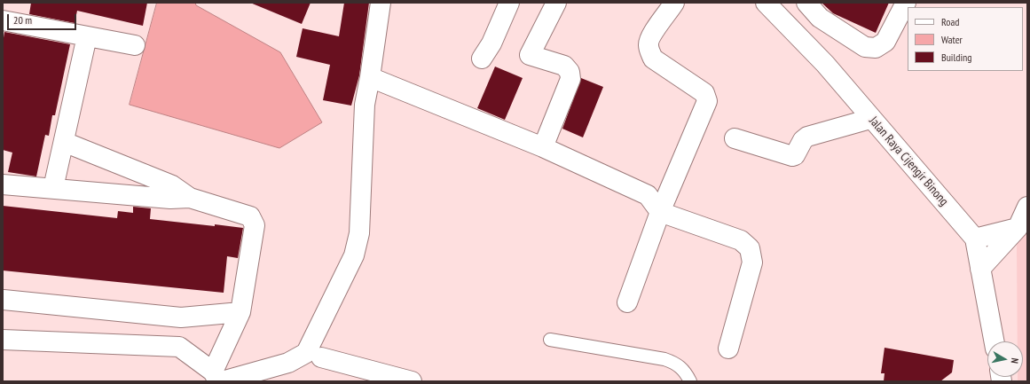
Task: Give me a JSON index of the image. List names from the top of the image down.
{
  "streets": {
    "street": ["Jalan Raya Cijengir Binong"]
  },
  "legend": ["Road", "Water", "Building"],
  "scale_bar": "20 m",
  "north": "right"
}
